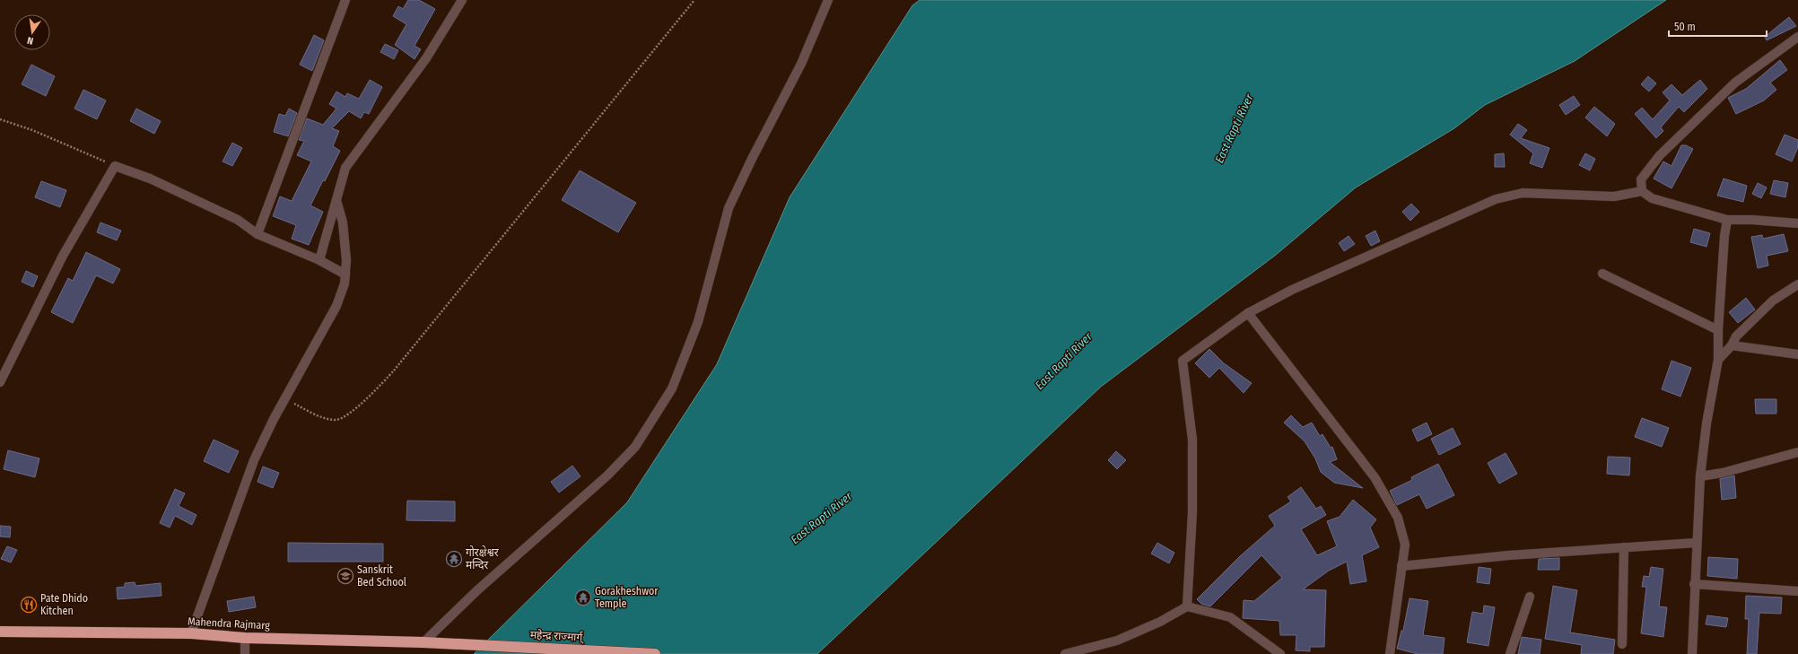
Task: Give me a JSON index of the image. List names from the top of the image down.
{
  "streets": {
    "highway": ["Mahendra Rajmarg", "महेन्द्र राज्मार्ग्"]
  },
  "crossings": [
    ["Mahendra Rajmarg", "महेन्द्र राज्मार्ग्"]
  ],
  "water": ["East Rapti River"],
  "places": {
    "temple": ["गोरक्षेश्वर मन्दिर", "Gorakheshwor Temple"],
    "school or university": ["Sanskrit Bed School"],
    "restaurant": ["Pate Dhido Kitchen"]
  },
  "scale_bar": "50 m",
  "north": "bottom"
}
